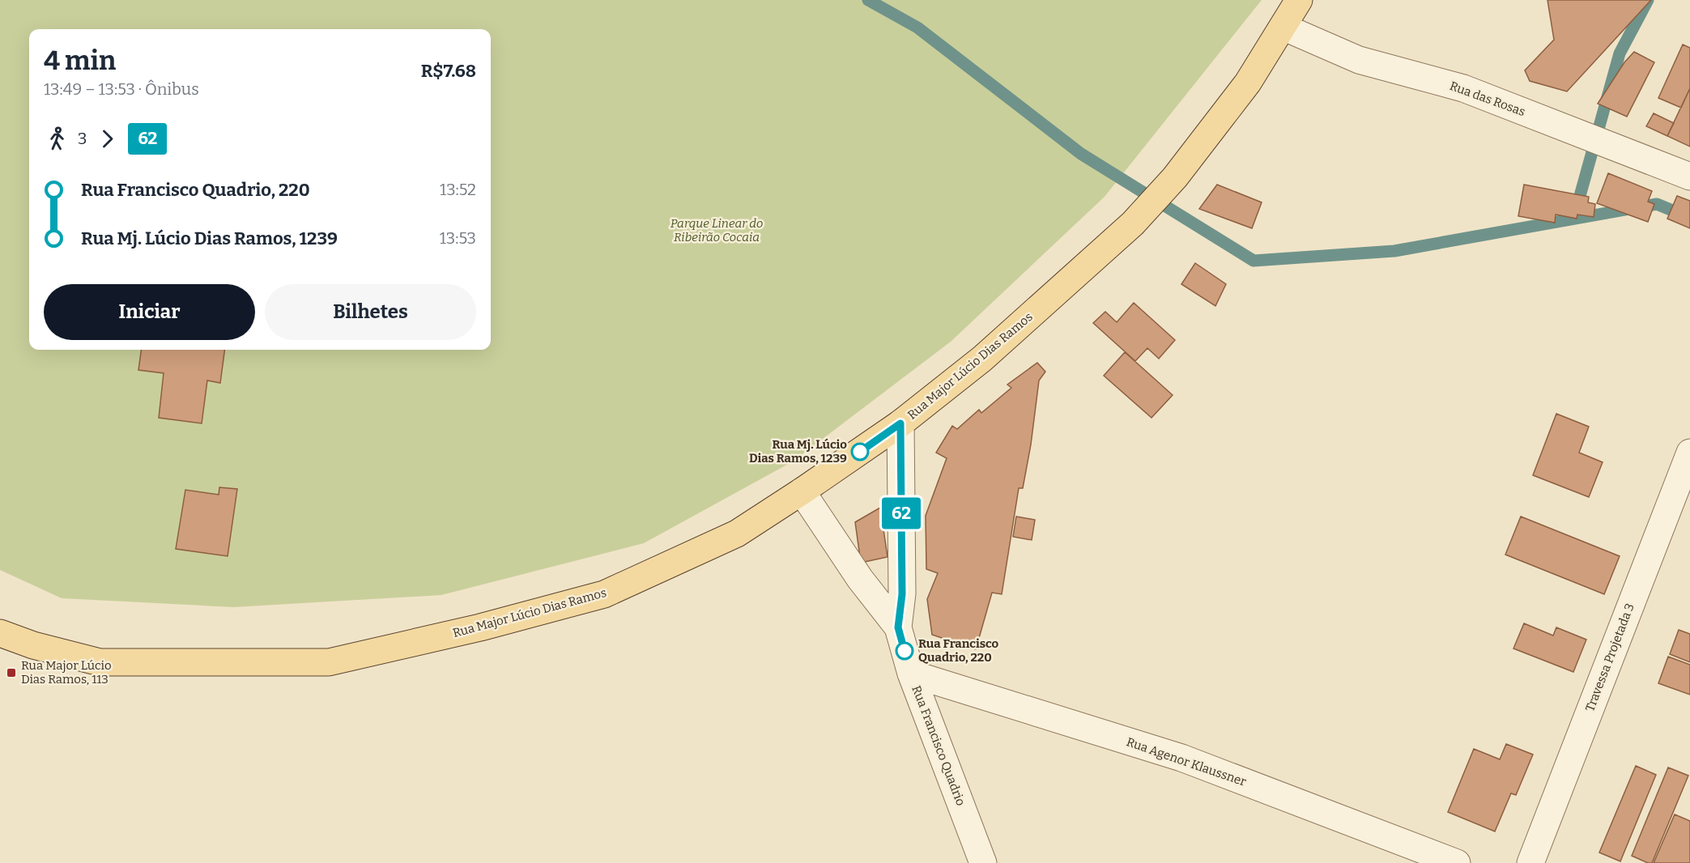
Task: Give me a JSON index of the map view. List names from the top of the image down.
{
  "streets": {
    "main road": ["Rua Major Lúcio Dias Ramos"],
    "street": [
      "Rua das Rosas",
      "Travessa Projetada 3",
      "Rua Francisco Quadrio",
      "Rua Agenor Klaussner"
    ]
  },
  "crossings": [
    ["Rua das Rosas", "Rua Major Lúcio Dias Ramos"],
    ["Rua Major Lúcio Dias Ramos", "Rua Francisco Quadrio"],
    ["Rua Francisco Quadrio", "Rua Agenor Klaussner"]
  ],
  "parks": ["Parque Linear do Ribeirão Cocaia"],
  "places": {
    "other": ["Rua Mj. Lúcio Dias Ramos, 1239", "Rua Francisco Quadrio, 220"],
    "transit": ["Rua Major Lúcio Dias Ramos, 113"]
  },
  "lines": ["bus line 62"],
  "page": {
    "on_map": "62",
    "heading": ["4 min", "13:49 – 13:53 · Ônibus", "R$7.68"],
    "legs": ["3", "62"],
    "list": [
      {
        "name": "Rua Francisco Quadrio, 220",
        "value": "13:52"
      },
      {
        "name": "Rua Mj. Lúcio Dias Ramos, 1239",
        "value": "13:53"
      }
    ],
    "buttons": ["Iniciar", "Bilhetes"]
  }
}
